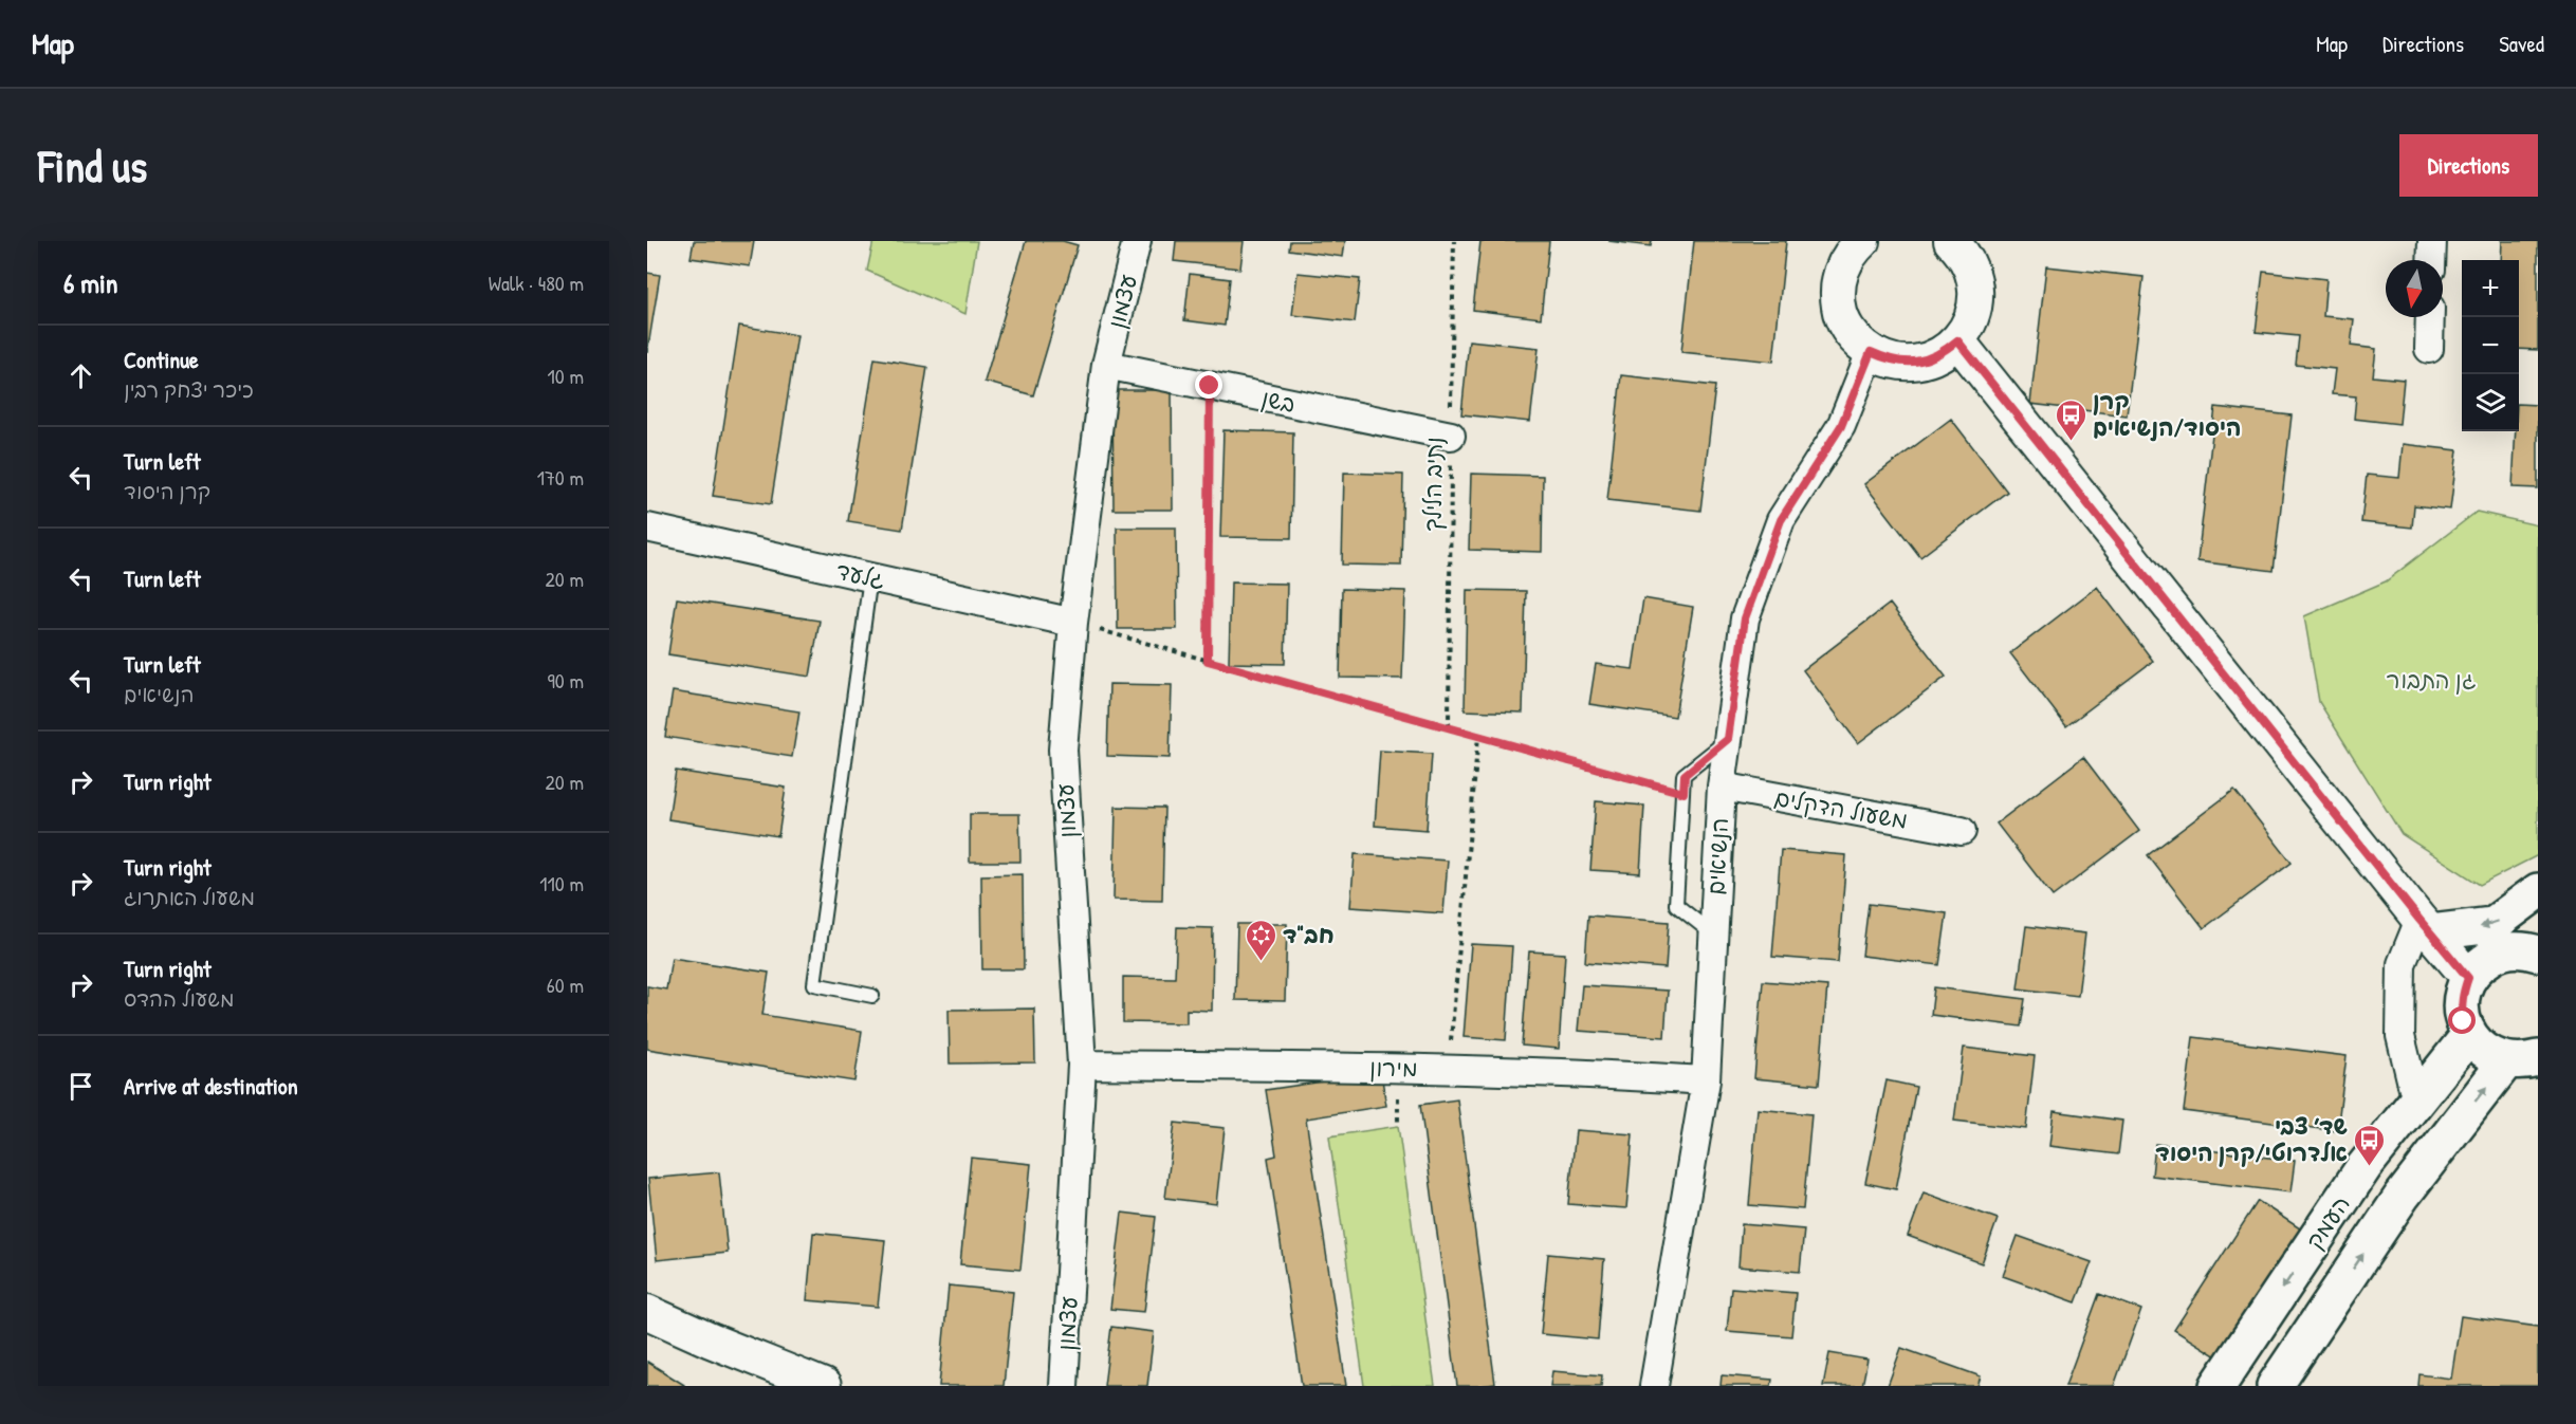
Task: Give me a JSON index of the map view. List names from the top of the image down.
{
  "streets": {
    "main road": ["העמק"],
    "street": [
      "עצמון",
      "בשן",
      "גלעד",
      "משעול הדקלים",
      "הנשיאים",
      "מירון"
    ],
    "path": ["נתיב הלילך"]
  },
  "crossings": [
    ["עצמון", "בשן"],
    ["עצמון", "גלעד"],
    ["עצמון", "מירון"],
    ["בשן", "נתיב הלילך"],
    ["משעול הדקלים", "הנשיאים"],
    ["הנשיאים", "מירון"]
  ],
  "parks": ["גן התבור"],
  "places": {
    "bus stop": ["קרן היסוד/הנשיאים", "שד׳ צבי אלדרוטי/קרן היסוד"],
    "synagogue": ["חב\"ד"]
  },
  "north": "bottom",
  "page": {
    "header": "Map",
    "nav": ["Map", "Directions", "Saved"],
    "buttons": "Directions",
    "title": "Find us",
    "heading": ["6 min", "Walk · 480 m"],
    "map_buttons": ["+", "−"],
    "list": [
      ["Continue", "כיכר יצחק רבין", "10 m"],
      ["Turn left", "קרן היסוד", "170 m"],
      ["Turn left", "20 m"],
      ["Turn left", "הנשיאים", "90 m"],
      ["Turn right", "20 m"],
      ["Turn right", "משעול האתרוג", "110 m"],
      ["Turn right", "משעול ההדס", "60 m"],
      "Arrive at destination"
    ]
  }
}
